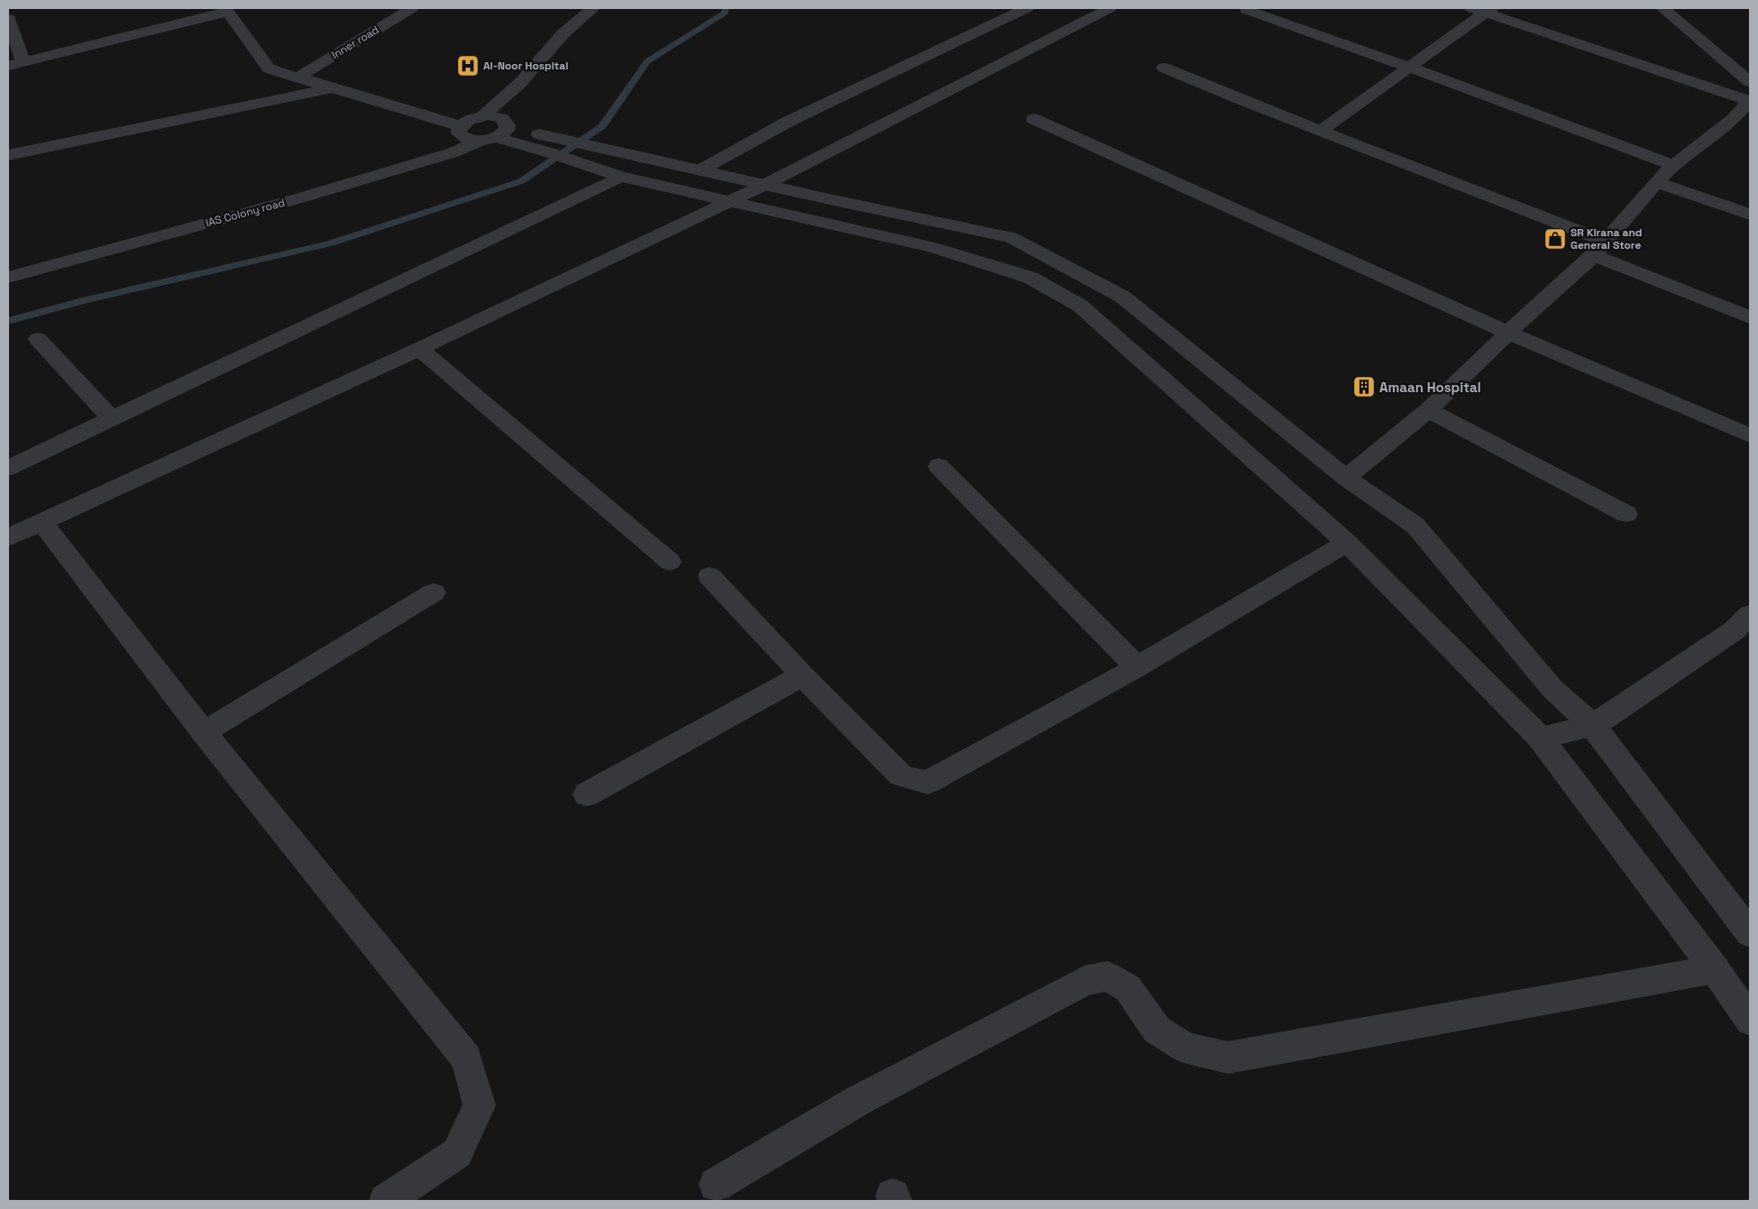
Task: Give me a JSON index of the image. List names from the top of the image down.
{
  "streets": {
    "street": ["Inner road", "IAS Colony road"]
  },
  "places": {
    "hospital": ["Al-Noor Hospital"],
    "shop": ["SR Kirana and General Store"],
    "building": ["Amaan Hospital"]
  }
}
